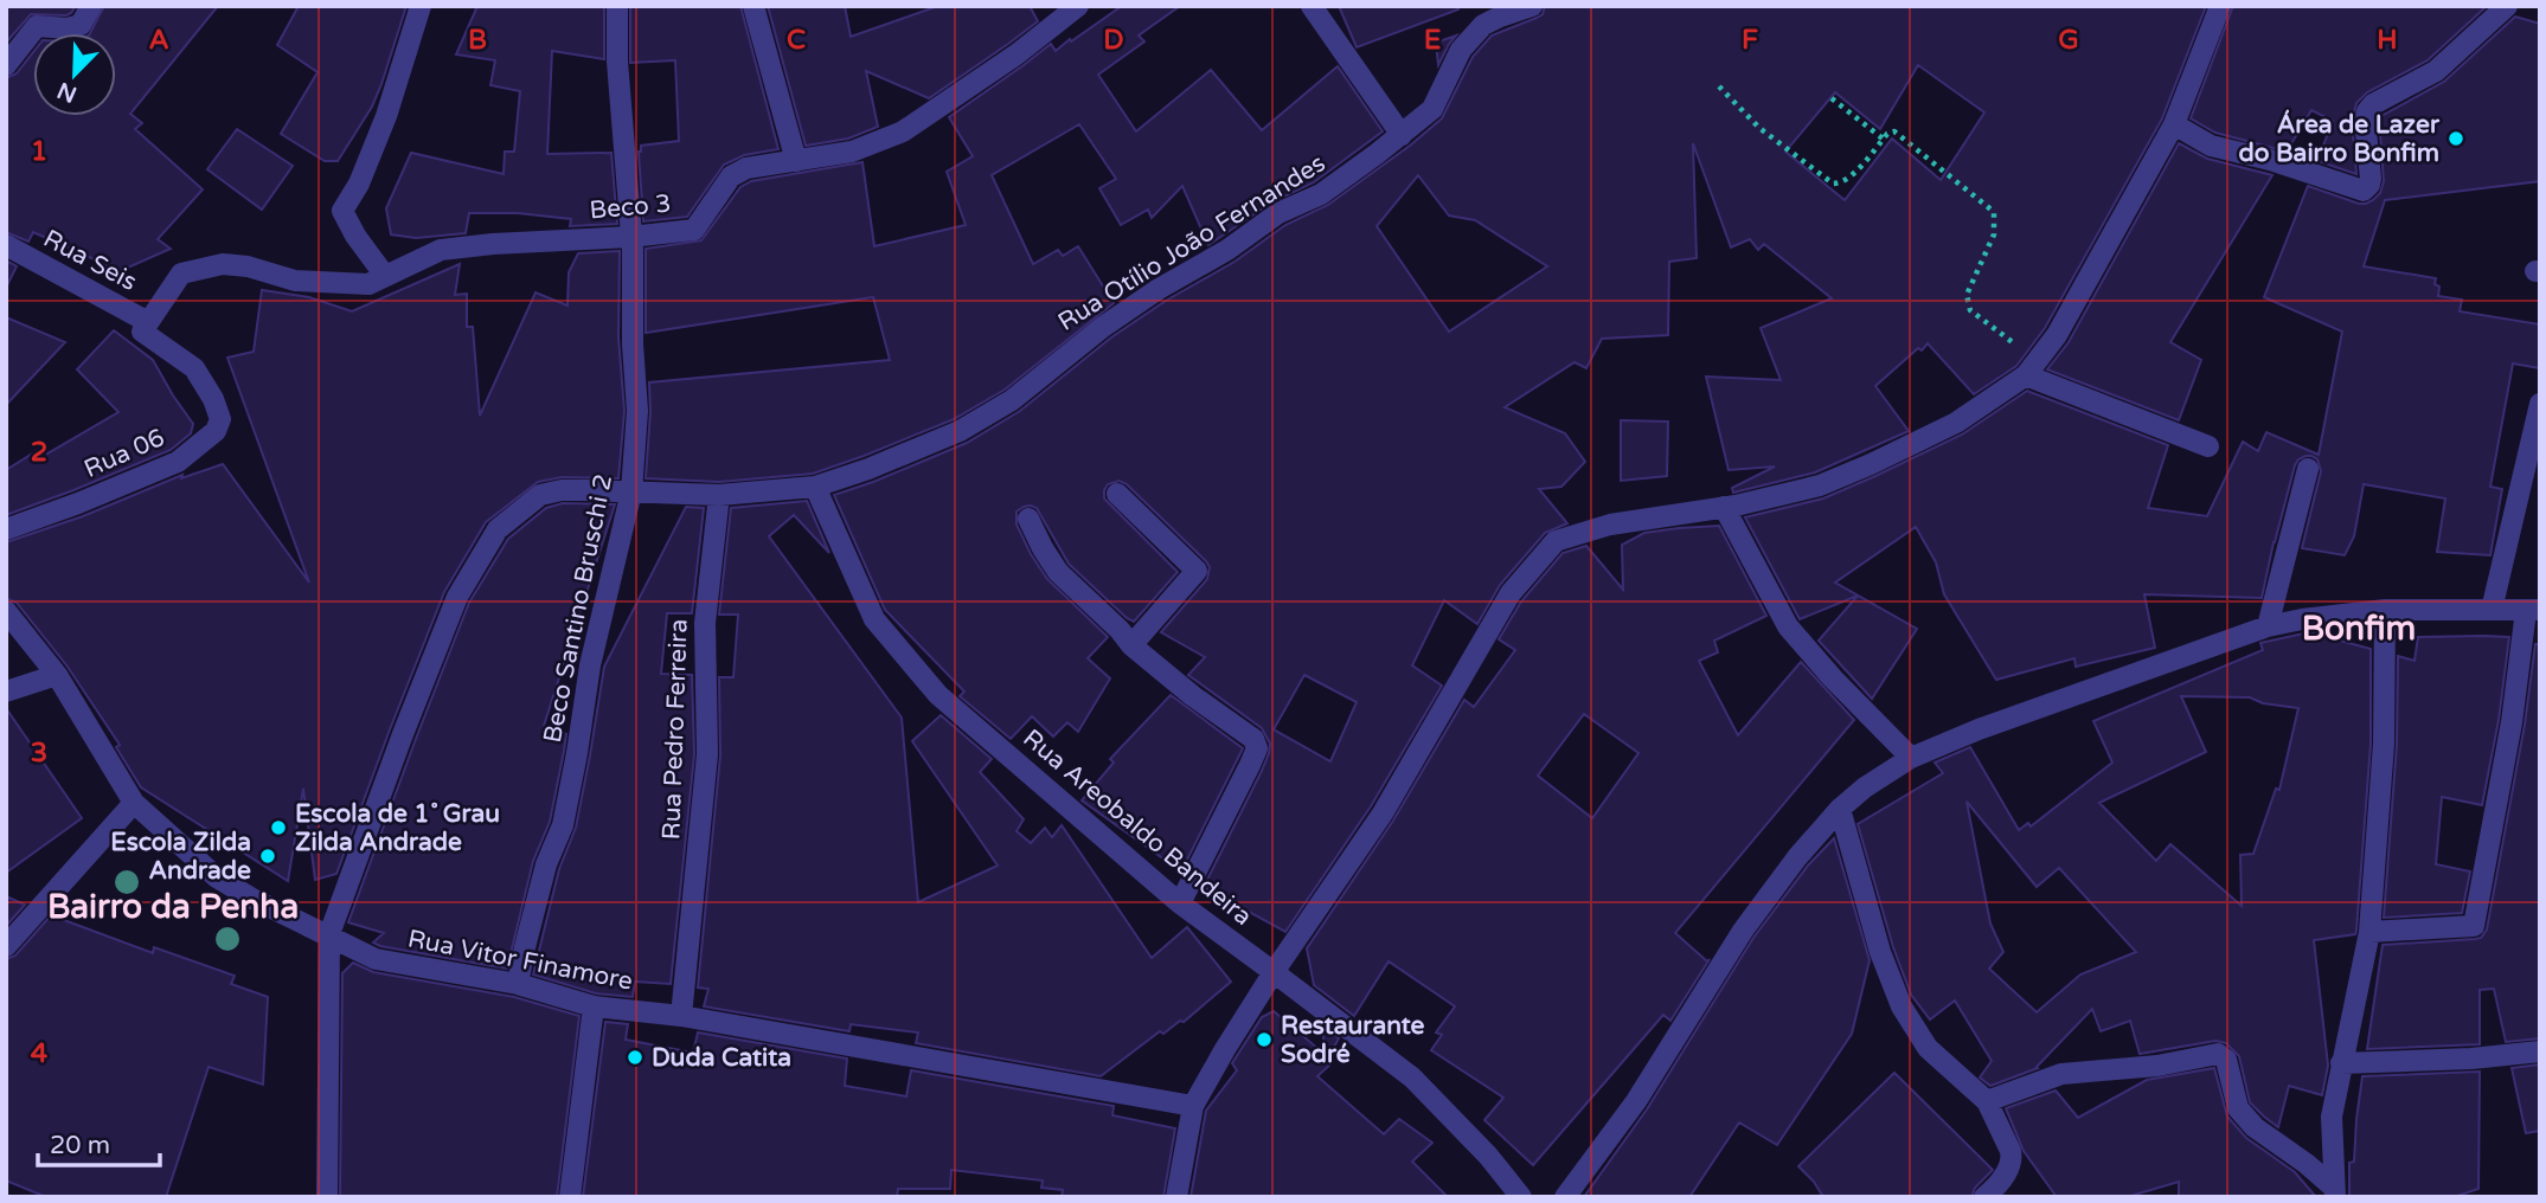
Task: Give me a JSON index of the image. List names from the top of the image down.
{
  "streets": {
    "street": [
      "Beco 3",
      "Rua Otílio João Fernandes",
      "Rua Seis",
      "Rua 06",
      "Beco Santino Bruschi 2",
      "Rua Pedro Ferreira",
      "Rua Areobaldo Bandeira",
      "Rua Vitor Finamore"
    ]
  },
  "crossings": [
    ["Beco 3", "Rua Seis"],
    ["Beco 3", "Rua 06"],
    ["Beco 3", "Beco Santino Bruschi 2"],
    ["Rua Otílio João Fernandes", "Beco Santino Bruschi 2"],
    ["Rua Otílio João Fernandes", "Rua Pedro Ferreira"],
    ["Rua Otílio João Fernandes", "Rua Areobaldo Bandeira"],
    ["Rua Otílio João Fernandes", "Rua Vitor Finamore"],
    ["Rua Seis", "Rua 06"],
    ["Beco Santino Bruschi 2", "Rua Vitor Finamore"],
    ["Rua Pedro Ferreira", "Rua Vitor Finamore"]
  ],
  "districts": ["Bonfim", "Bairro da Penha"],
  "places": [
    "Área de Lazer do Bairro Bonfim",
    "Escola de 1˚ Grau Zilda Andrade",
    "Escola Zilda Andrade",
    "Restaurante Sodré",
    "Duda Catita"
  ],
  "scale_bar": "20 m",
  "north": "bottom left",
  "grid": {
    "columns": [
      "A",
      "B",
      "C",
      "D",
      "E",
      "F",
      "G",
      "H"
    ],
    "rows": [
      "1",
      "2",
      "3",
      "4"
    ]
  }
}
